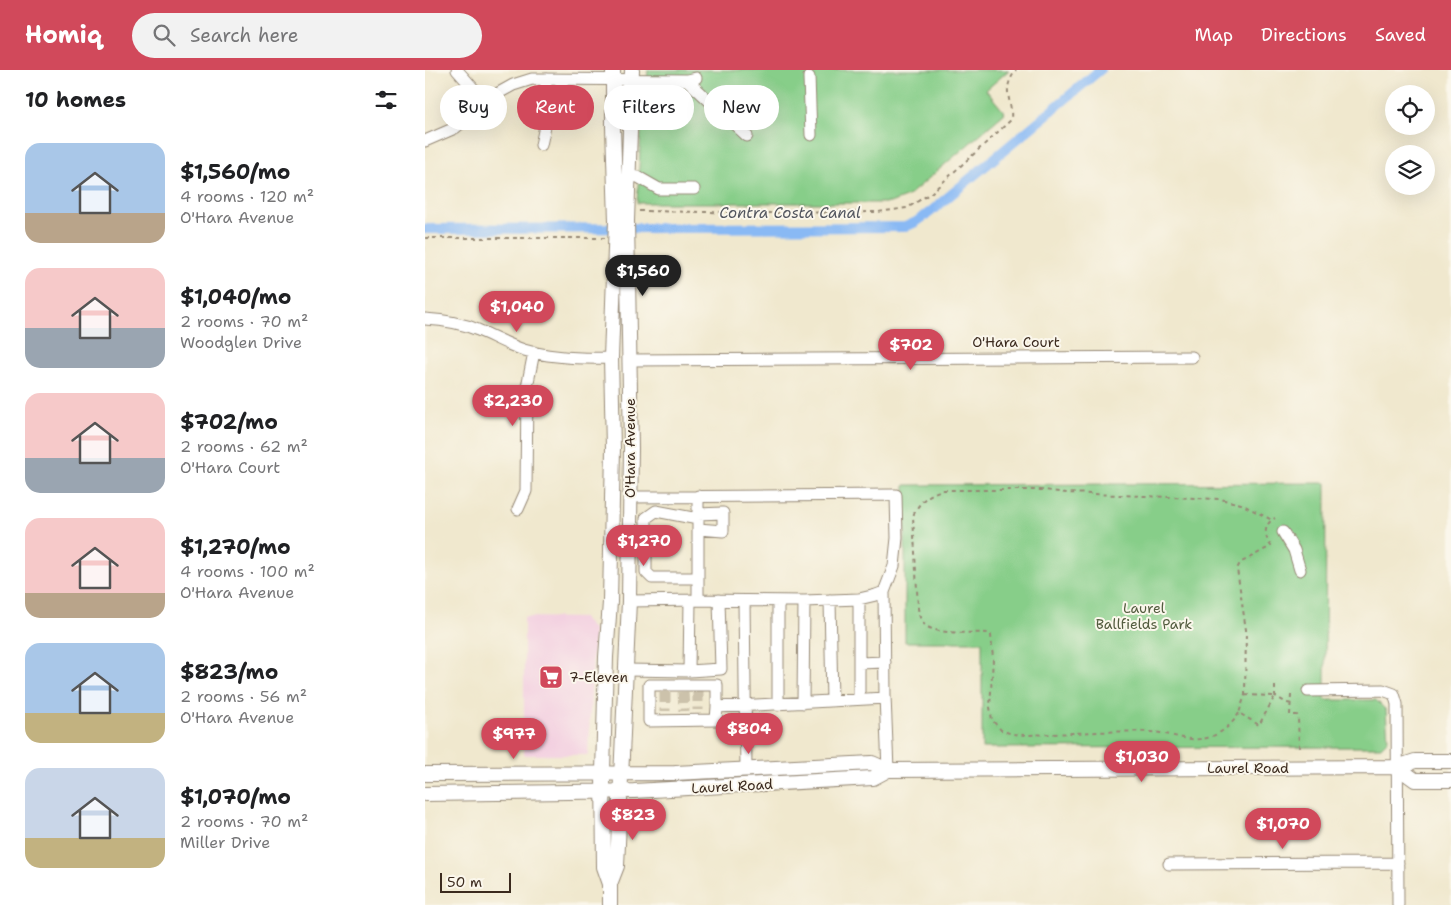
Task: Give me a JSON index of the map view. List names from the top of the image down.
{
  "streets": {
    "main road": ["O'Hara Avenue", "Laurel Road"],
    "street": ["O'Hara Court"]
  },
  "crossings": [
    ["O'Hara Court", "O'Hara Avenue"],
    ["O'Hara Avenue", "Laurel Road"]
  ],
  "water": ["Contra Costa Canal"],
  "parks": ["Laurel Ballfields Park"],
  "places": {
    "supermarket": ["7-Eleven"]
  },
  "scale_bar": "50 m",
  "page": {
    "header": "Homiq",
    "search": "Search here",
    "nav": ["Map", "Directions", "Saved"],
    "heading": "10 homes",
    "chip": [
      "Buy",
      "Rent",
      "Filters",
      "New"
    ],
    "list": [
      {
        "name": "$1,560/mo",
        "note": "4 rooms · 120 m² · O'Hara Avenue"
      },
      {
        "name": "$1,040/mo",
        "note": "2 rooms · 70 m² · Woodglen Drive"
      },
      {
        "name": "$702/mo",
        "note": "2 rooms · 62 m² · O'Hara Court"
      },
      {
        "name": "$1,270/mo",
        "note": "4 rooms · 100 m² · O'Hara Avenue"
      },
      {
        "name": "$823/mo",
        "note": "2 rooms · 56 m² · O'Hara Avenue"
      },
      {
        "name": "$1,070/mo",
        "note": "2 rooms · 70 m² · Miller Drive"
      }
    ],
    "price": [
      "$1,560",
      "$1,040",
      "$702",
      "$2,230",
      "$1,270",
      "$804",
      "$977",
      "$1,030",
      "$823",
      "$1,070"
    ],
    "scale": "50 m"
  }
}
